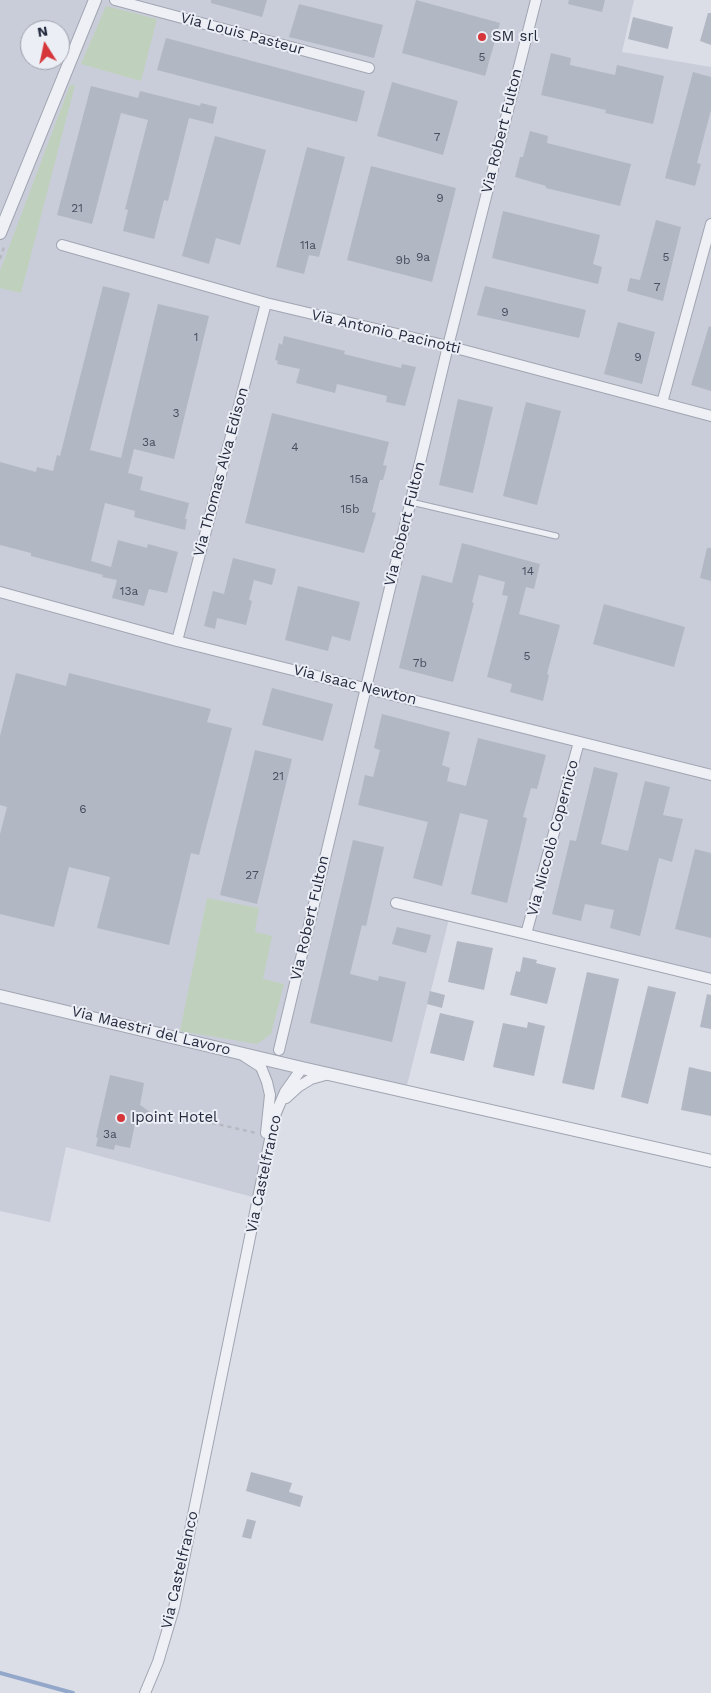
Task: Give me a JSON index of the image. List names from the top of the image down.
{
  "streets": {
    "street": [
      "Via Louis Pasteur",
      "Via Robert Fulton",
      "Via Antonio Pacinotti",
      "Via Thomas Alva Edison",
      "Via Isaac Newton",
      "Via Niccolò Copernico",
      "Via Maestri del Lavoro",
      "Via Castelfranco"
    ]
  },
  "crossings": [
    ["Via Robert Fulton", "Via Antonio Pacinotti"],
    ["Via Robert Fulton", "Via Isaac Newton"],
    ["Via Antonio Pacinotti", "Via Thomas Alva Edison"],
    ["Via Thomas Alva Edison", "Via Isaac Newton"],
    ["Via Isaac Newton", "Via Niccolò Copernico"],
    ["Via Maestri del Lavoro", "Via Castelfranco"]
  ],
  "places": ["SM srl", "Ipoint Hotel"],
  "house_numbers": [
    "5",
    "7",
    "9",
    "21",
    "11a",
    "9a",
    "5",
    "9b",
    "7",
    "9",
    "1",
    "9",
    "3",
    "3a",
    "4",
    "15a",
    "15b",
    "14",
    "13a",
    "5",
    "7b",
    "21",
    "6",
    "27",
    "3a"
  ],
  "north": "top"
}
